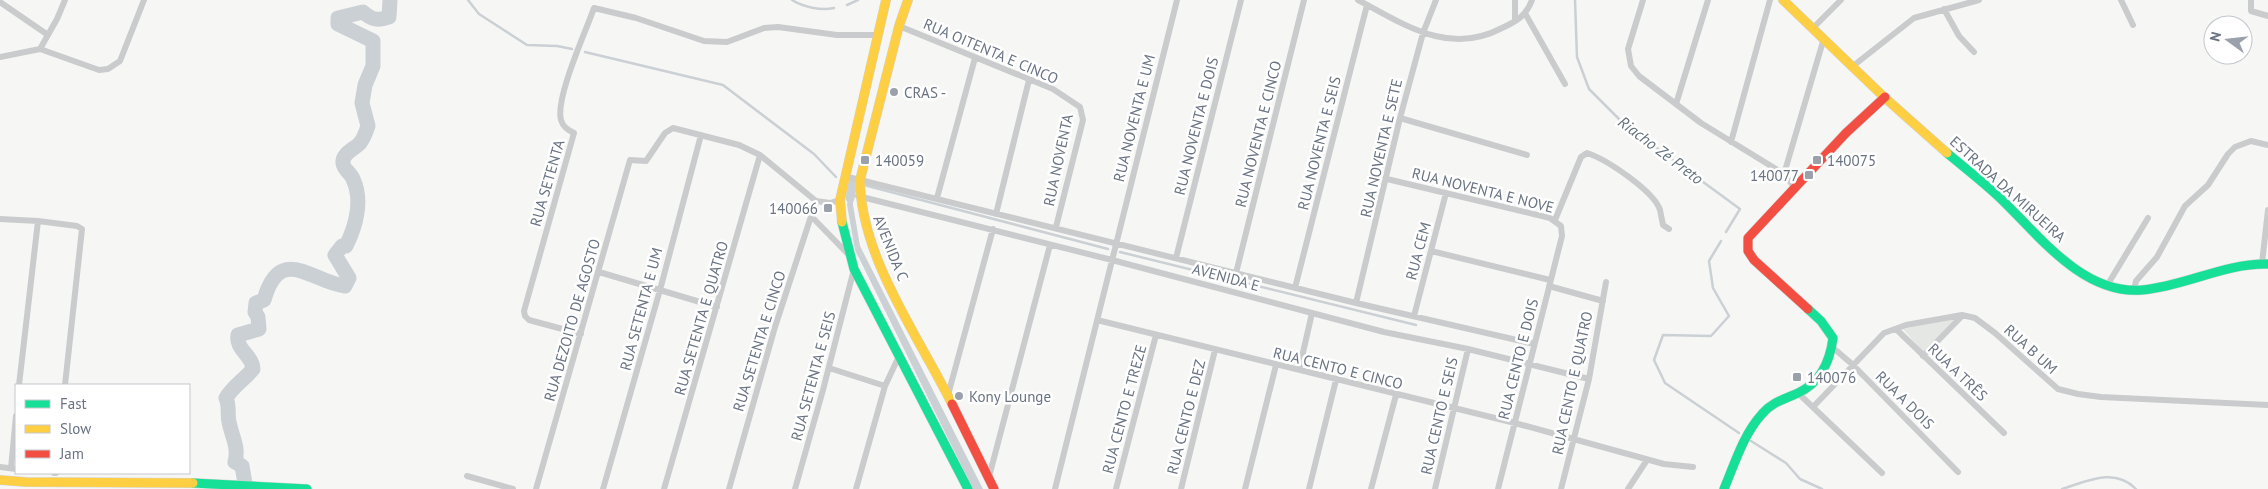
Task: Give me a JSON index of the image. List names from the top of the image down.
{
  "streets": {
    "main road": ["ESTRADA DA MIRUEIRA", "AVENIDA C"],
    "street": [
      "RUA OITENTA E CINCO",
      "RUA NOVENTA E UM",
      "RUA NOVENTA E DOIS",
      "RUA NOVENTA E CINCO",
      "RUA NOVENTA E SEIS",
      "RUA NOVENTA E SETE",
      "RUA NOVENTA",
      "RUA SETENTA",
      "RUA NOVENTA E NOVE",
      "RUA CEM",
      "AVENIDA E",
      "RUA SETENTA E UM",
      "RUA SETENTA E QUATRO",
      "RUA DEZOITO DE AGOSTO",
      "RUA SETENTA E CINCO",
      "RUA B UM",
      "RUA CENTO E DOIS",
      "RUA CENTO E CINCO",
      "RUA A TRÊS",
      "RUA SETENTA E SEIS",
      "RUA CENTO E QUATRO",
      "RUA A DOIS",
      "RUA CENTO E TREZE",
      "RUA CENTO E SEIS",
      "RUA CENTO E DEZ"
    ]
  },
  "crossings": [
    ["RUA OITENTA E CINCO", "RUA NOVENTA"],
    ["RUA OITENTA E CINCO", "AVENIDA C"],
    ["RUA NOVENTA E UM", "AVENIDA E"],
    ["RUA NOVENTA E UM", "RUA CENTO E CINCO"],
    ["RUA NOVENTA E DOIS", "AVENIDA E"],
    ["RUA NOVENTA E CINCO", "AVENIDA E"],
    ["RUA NOVENTA E SEIS", "AVENIDA E"],
    ["RUA NOVENTA E SETE", "RUA NOVENTA E NOVE"],
    ["RUA NOVENTA E SETE", "AVENIDA E"],
    ["RUA NOVENTA", "AVENIDA E"],
    ["RUA SETENTA", "RUA DEZOITO DE AGOSTO"],
    ["RUA NOVENTA E NOVE", "RUA CEM"],
    ["RUA NOVENTA E NOVE", "RUA CENTO E DOIS"],
    ["AVENIDA C", "AVENIDA E"],
    ["RUA CEM", "AVENIDA E"],
    ["AVENIDA E", "RUA CENTO E DOIS"],
    ["AVENIDA E", "RUA CENTO E QUATRO"],
    ["AVENIDA E", "RUA CENTO E SEIS"],
    ["RUA SETENTA E UM", "RUA DEZOITO DE AGOSTO"],
    ["RUA CENTO E DOIS", "RUA CENTO E CINCO"],
    ["RUA CENTO E CINCO", "RUA CENTO E QUATRO"],
    ["RUA CENTO E CINCO", "RUA CENTO E TREZE"],
    ["RUA CENTO E CINCO", "RUA CENTO E SEIS"],
    ["RUA CENTO E CINCO", "RUA CENTO E DEZ"]
  ],
  "water": ["Riacho Zé Preto"],
  "places": {
    "other": ["CRAS -", "Kony Lounge"],
    "transit": [
      "140059",
      "140075",
      "140077",
      "140066",
      "140076"
    ]
  },
  "legend": ["Fast", "Slow", "Jam"],
  "north": "left"
}
